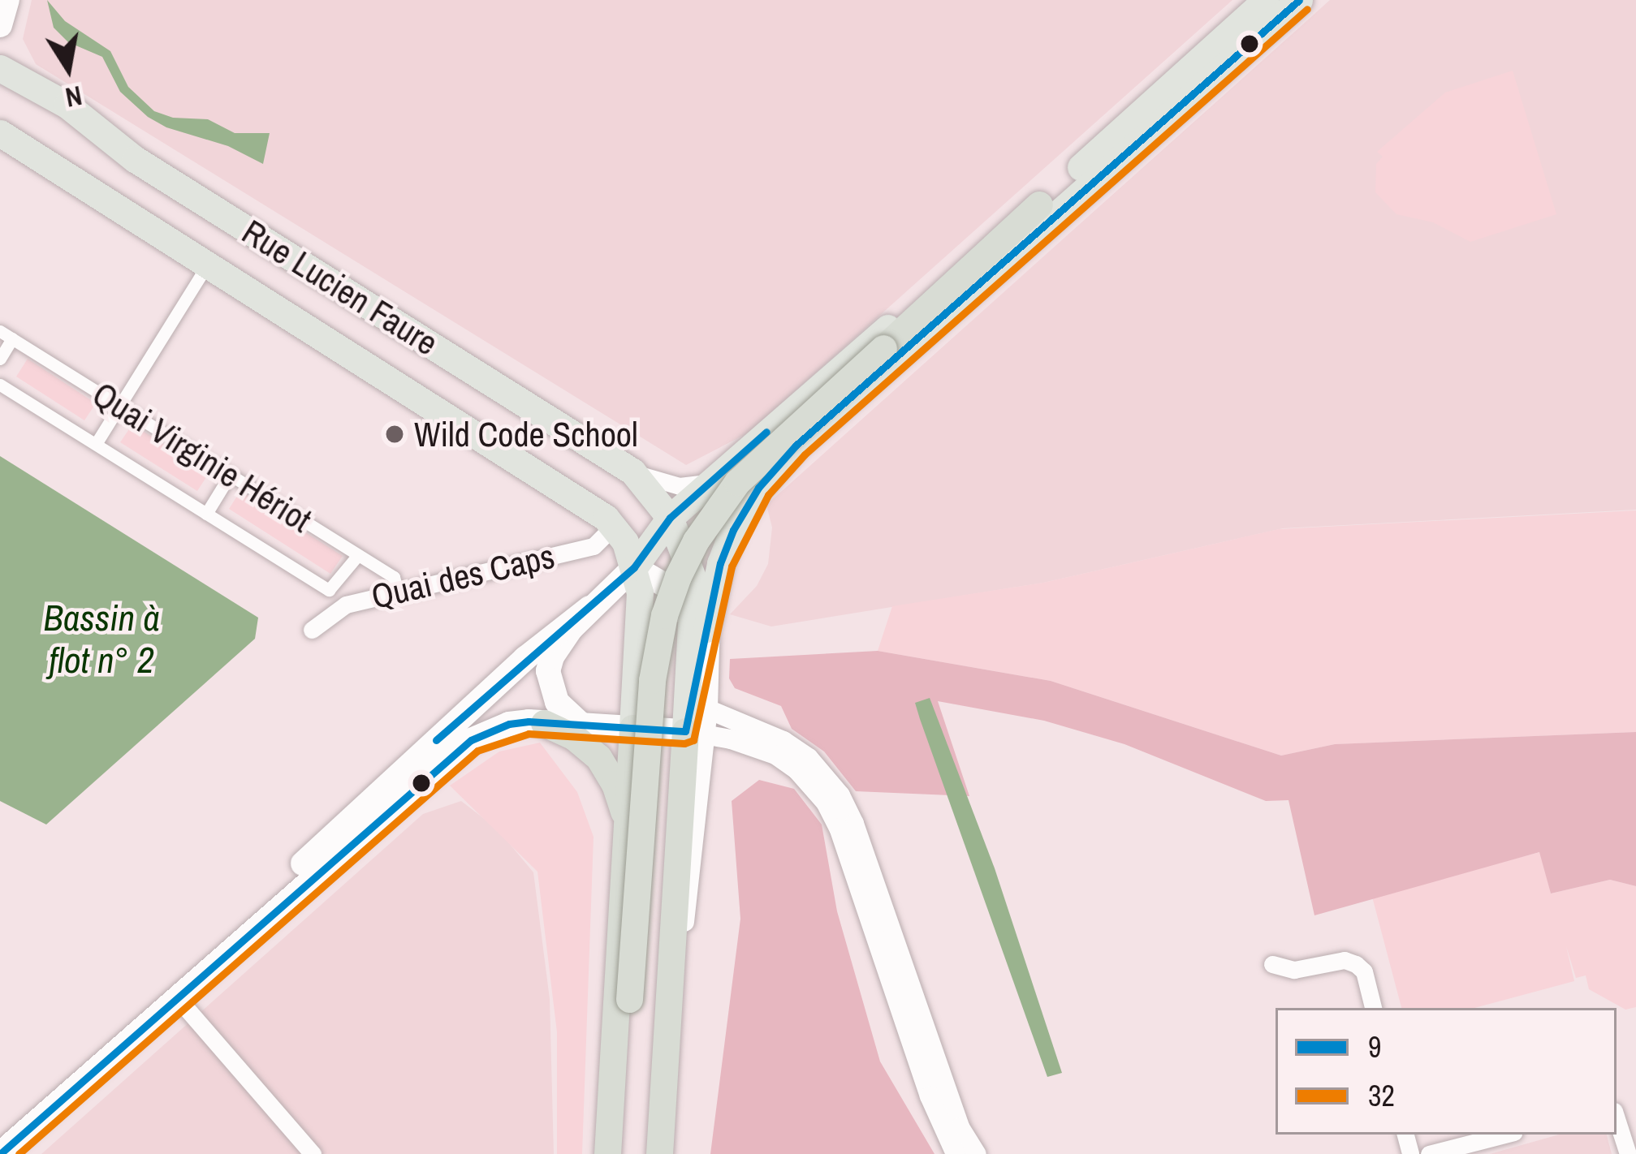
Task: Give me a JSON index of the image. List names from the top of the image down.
{
  "streets": {
    "main road": ["Rue Lucien Faure"],
    "street": ["Quai Virginie Hériot", "Quai des Caps"]
  },
  "crossings": [
    ["Rue Lucien Faure", "Quai des Caps"],
    ["Quai Virginie Hériot", "Quai des Caps"]
  ],
  "water": ["Bassin à flot n° 2"],
  "places": ["Wild Code School"],
  "lines": ["transit line 9", "transit line 32"],
  "legend": ["9", "32"],
  "north": "bottom"
}
